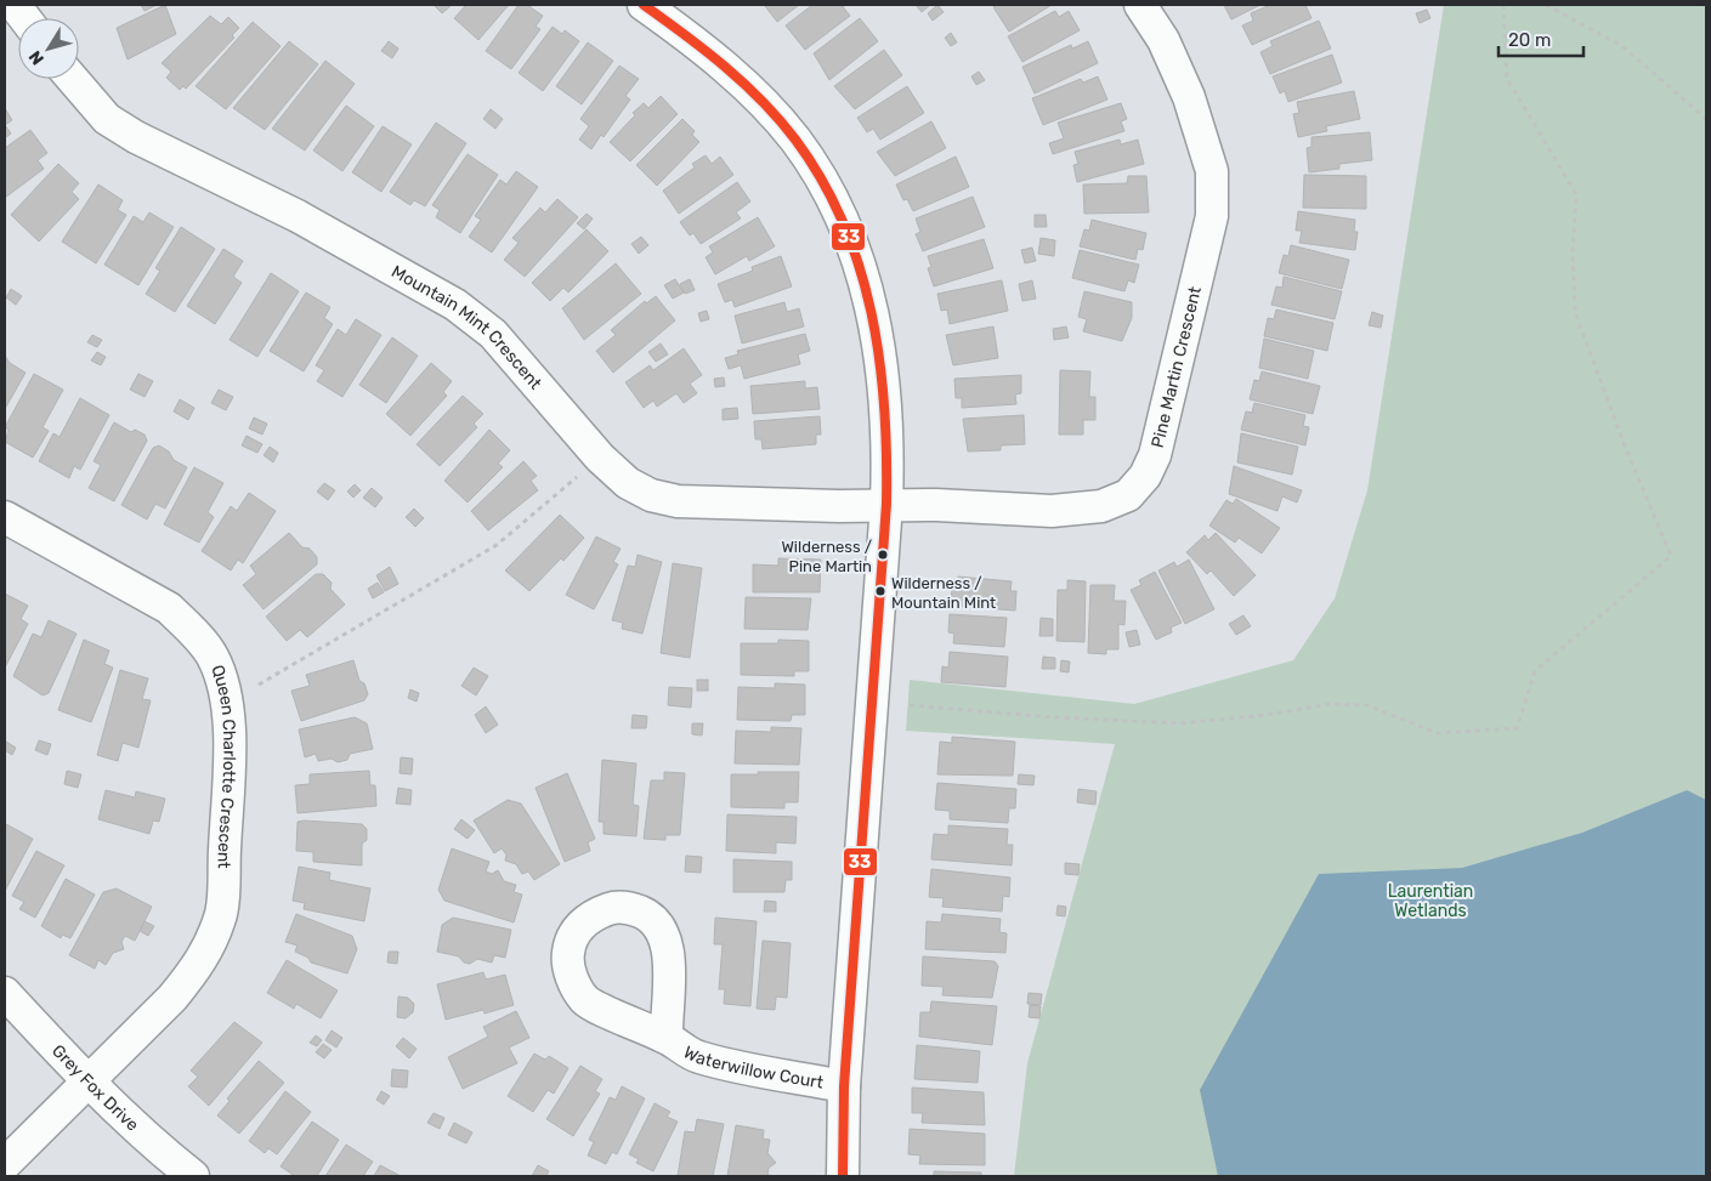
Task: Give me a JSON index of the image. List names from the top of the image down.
{
  "streets": {
    "street": [
      "Mountain Mint Crescent",
      "Pine Martin Crescent",
      "Queen Charlotte Crescent",
      "Waterwillow Court",
      "Grey Fox Drive"
    ]
  },
  "crossings": [
    ["Mountain Mint Crescent", "Pine Martin Crescent"],
    ["Queen Charlotte Crescent", "Grey Fox Drive"]
  ],
  "parks": ["Laurentian Wetlands"],
  "places": ["Wilderness / Pine Martin", "Wilderness / Mountain Mint"],
  "lines": ["transit line 33"],
  "scale_bar": "20 m",
  "north": "bottom left"
}
